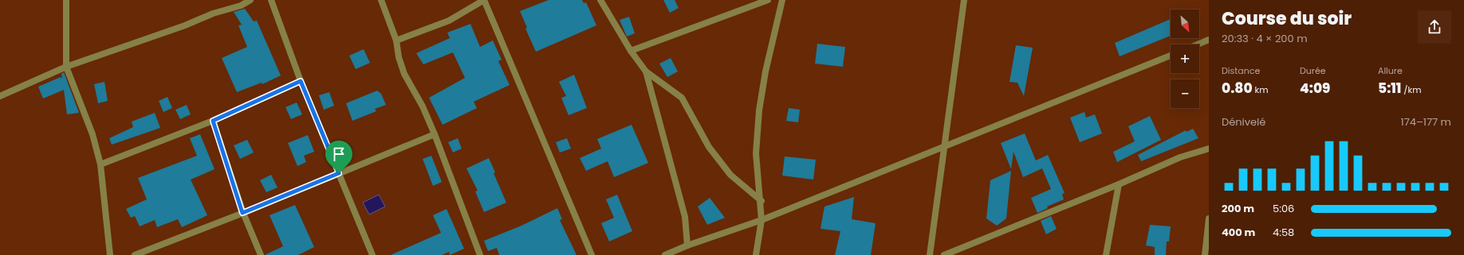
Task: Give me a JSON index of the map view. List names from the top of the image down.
{
  "north": "bottom right",
  "page": {
    "heading": ["Course du soir", "20:33 · 4 × 200 m"],
    "map_buttons": ["+", "−"],
    "stats": [
      ["Distance", "0.80 km"],
      ["Durée", "4:09"],
      ["Allure", "5:11 /km"]
    ],
    "chart": ["Dénivelé", "174–177 m"],
    "list": [
      {
        "name": "200 m",
        "note": "5:06"
      },
      {
        "name": "400 m",
        "note": "4:58"
      }
    ]
  }
}
